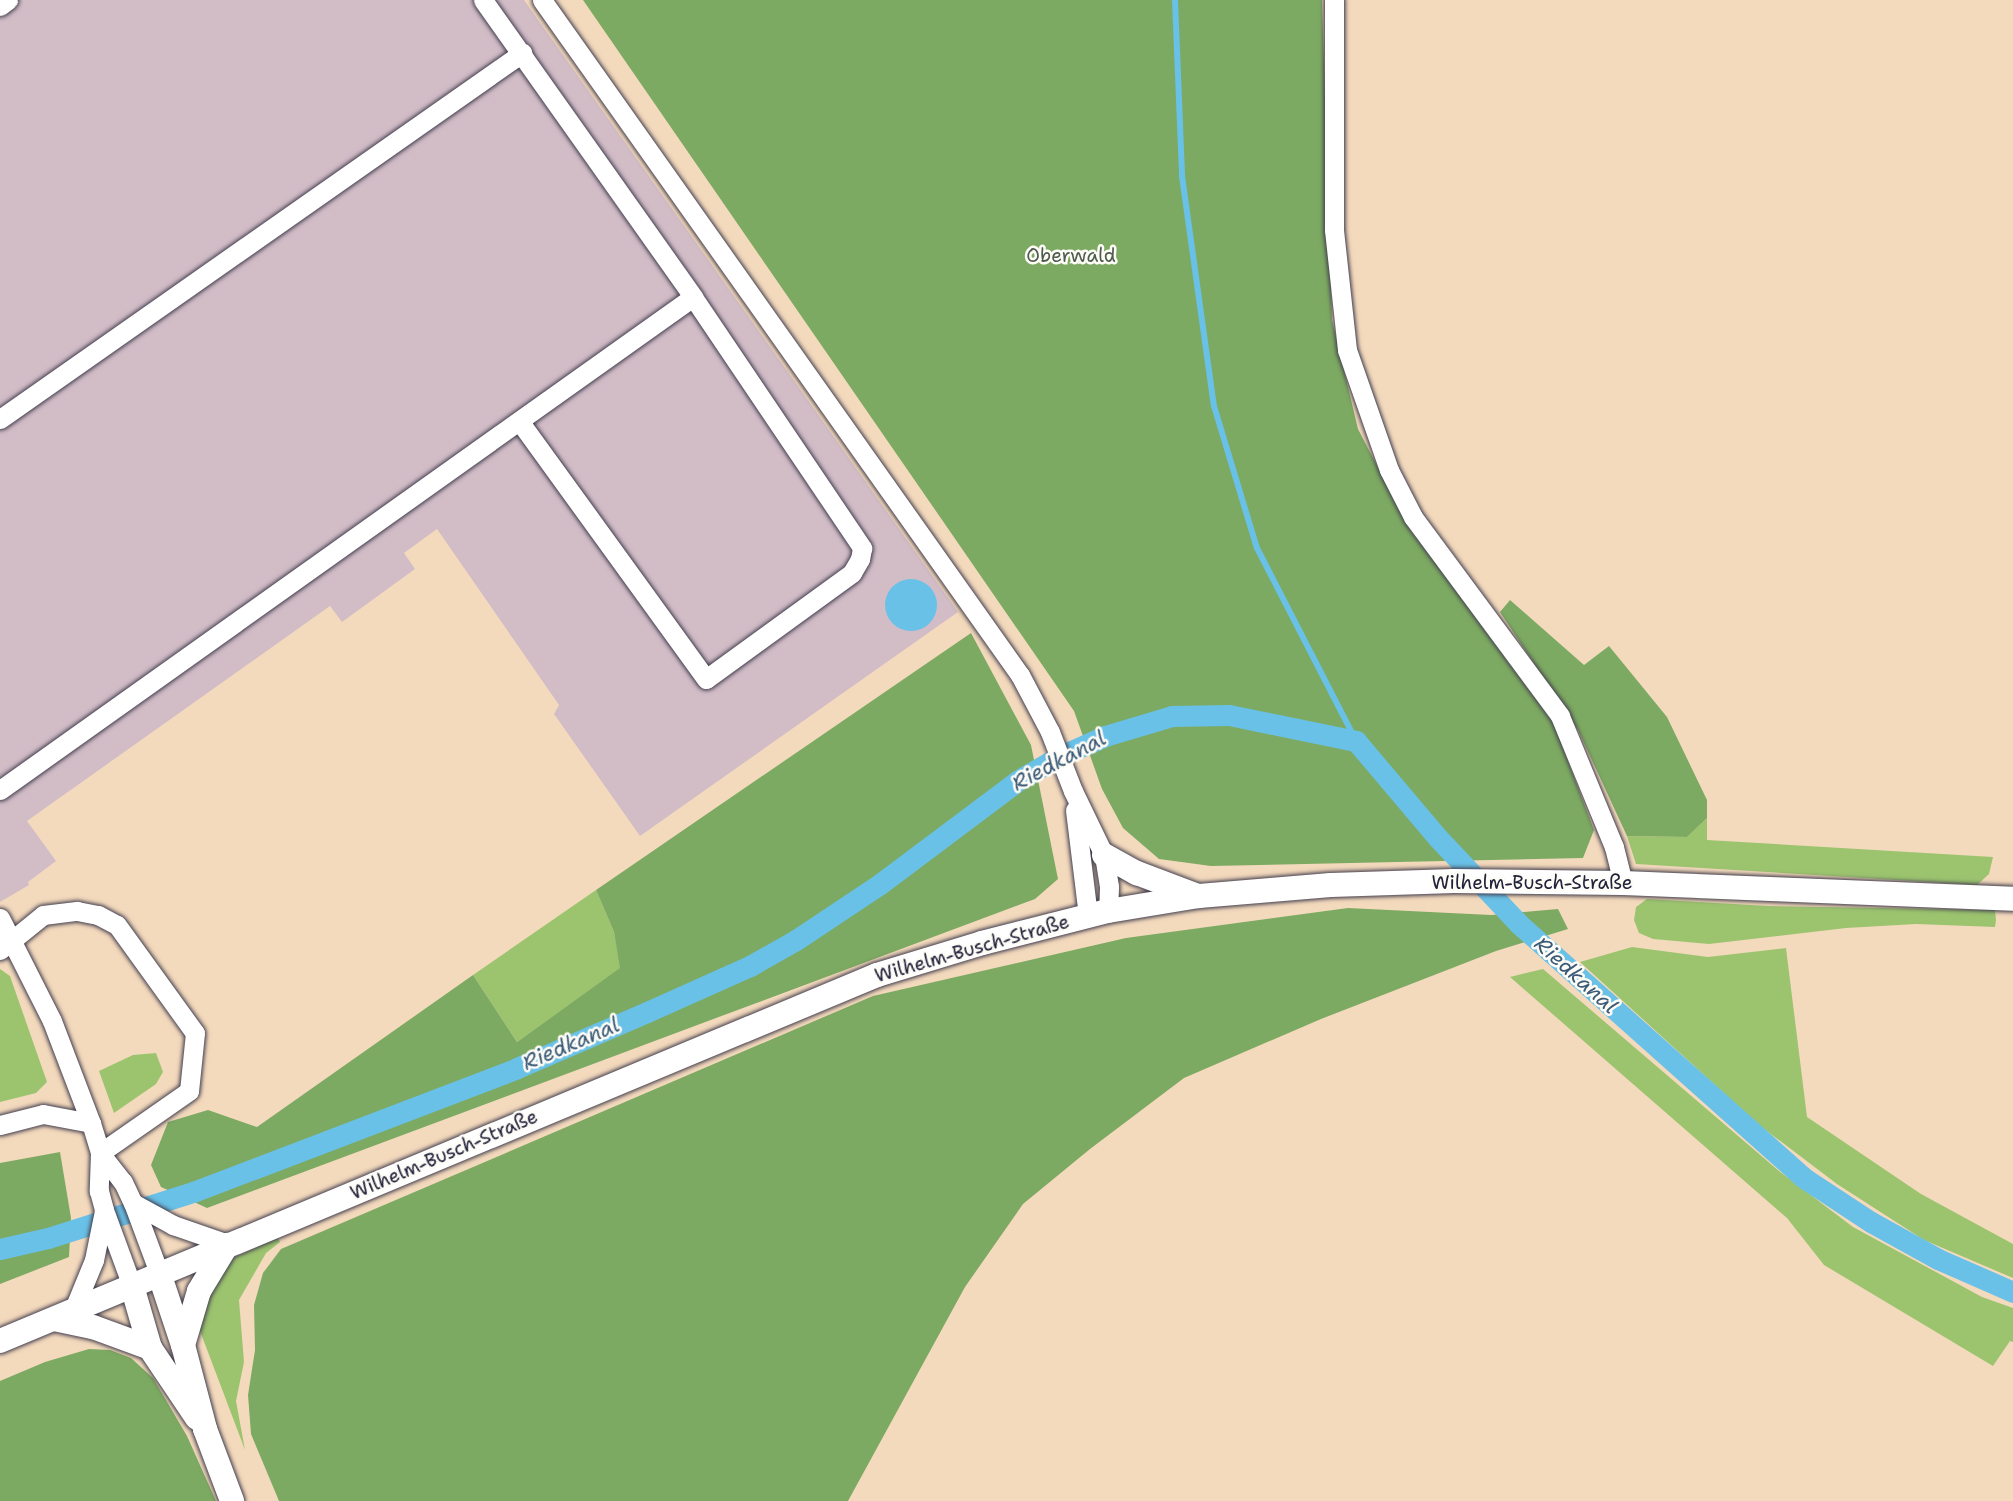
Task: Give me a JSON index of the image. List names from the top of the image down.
{
  "streets": {
    "main road": ["Wilhelm-Busch-Straße"]
  },
  "water": ["Riedkanal"],
  "parks": ["Oberwald"]
}
